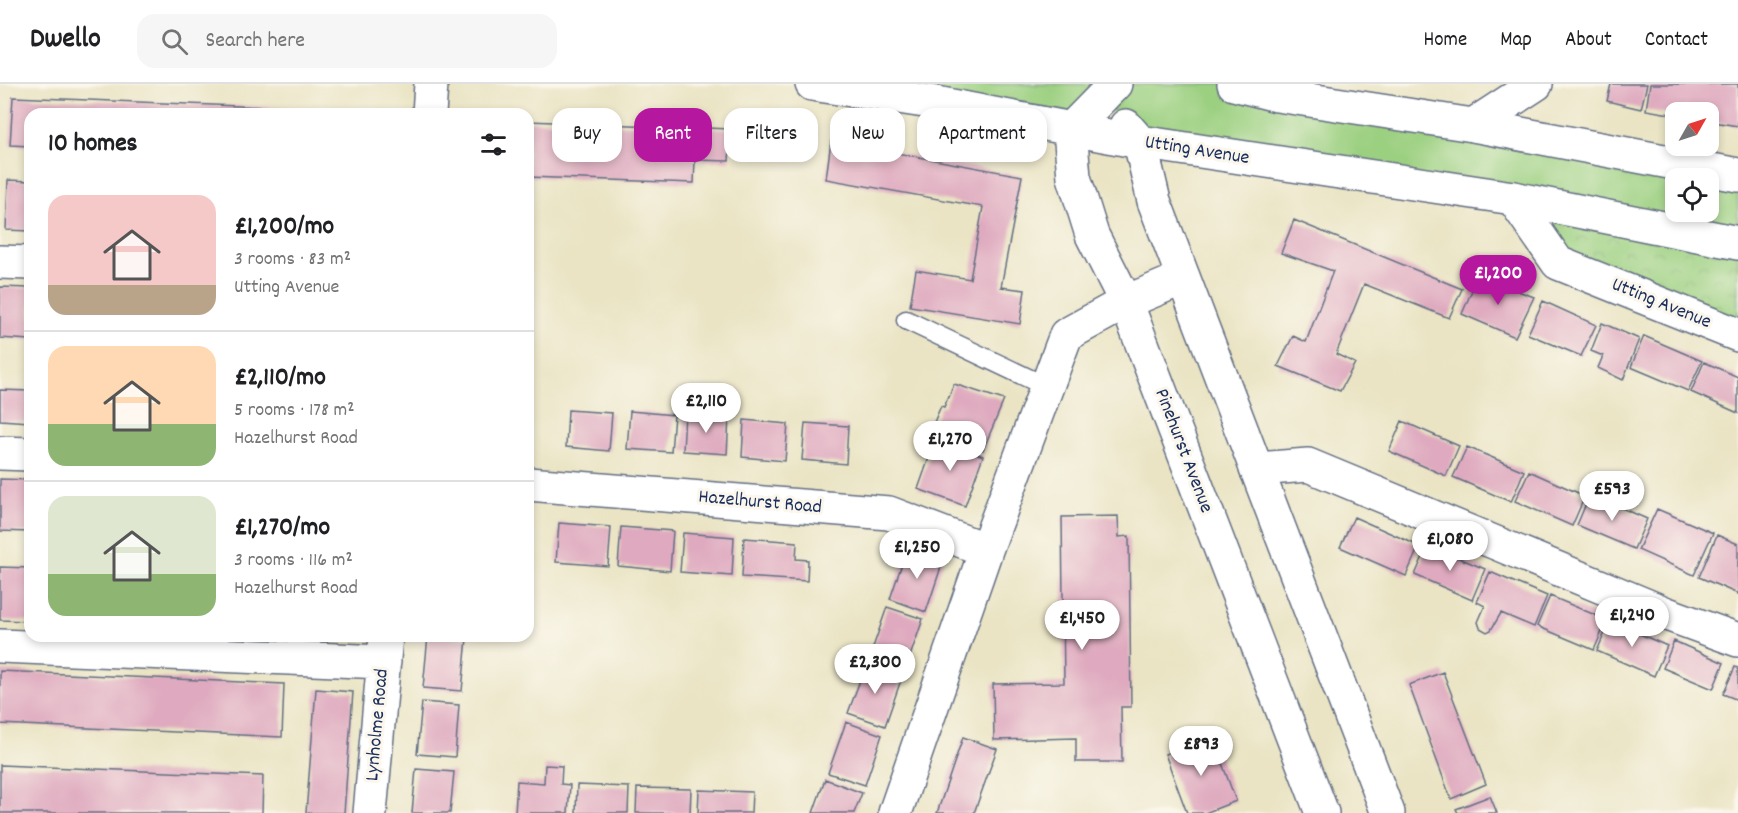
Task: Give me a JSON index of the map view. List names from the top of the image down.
{
  "streets": {
    "street": [
      "Utting Avenue",
      "Pinehurst Avenue",
      "Hazelhurst Road",
      "Lynholme Road"
    ]
  },
  "crossings": [
    ["Utting Avenue", "Pinehurst Avenue"]
  ],
  "north": "top right",
  "page": {
    "header": "Dwello",
    "search": "Search here",
    "nav": [
      "Home",
      "Map",
      "About",
      "Contact"
    ],
    "chip": [
      "Buy",
      "Rent",
      "Filters",
      "New",
      "Apartment"
    ],
    "heading": "10 homes",
    "list": [
      {
        "name": "£1,200/mo",
        "note": "3 rooms · 83 m² · Utting Avenue"
      },
      {
        "name": "£2,110/mo",
        "note": "5 rooms · 178 m² · Hazelhurst Road"
      },
      {
        "name": "£1,270/mo",
        "note": "3 rooms · 116 m² · Hazelhurst Road"
      }
    ],
    "price": [
      "£1,200",
      "£2,110",
      "£1,270",
      "£593",
      "£1,080",
      "£1,250",
      "£1,240",
      "£1,450",
      "£2,300",
      "£893"
    ]
  }
}
